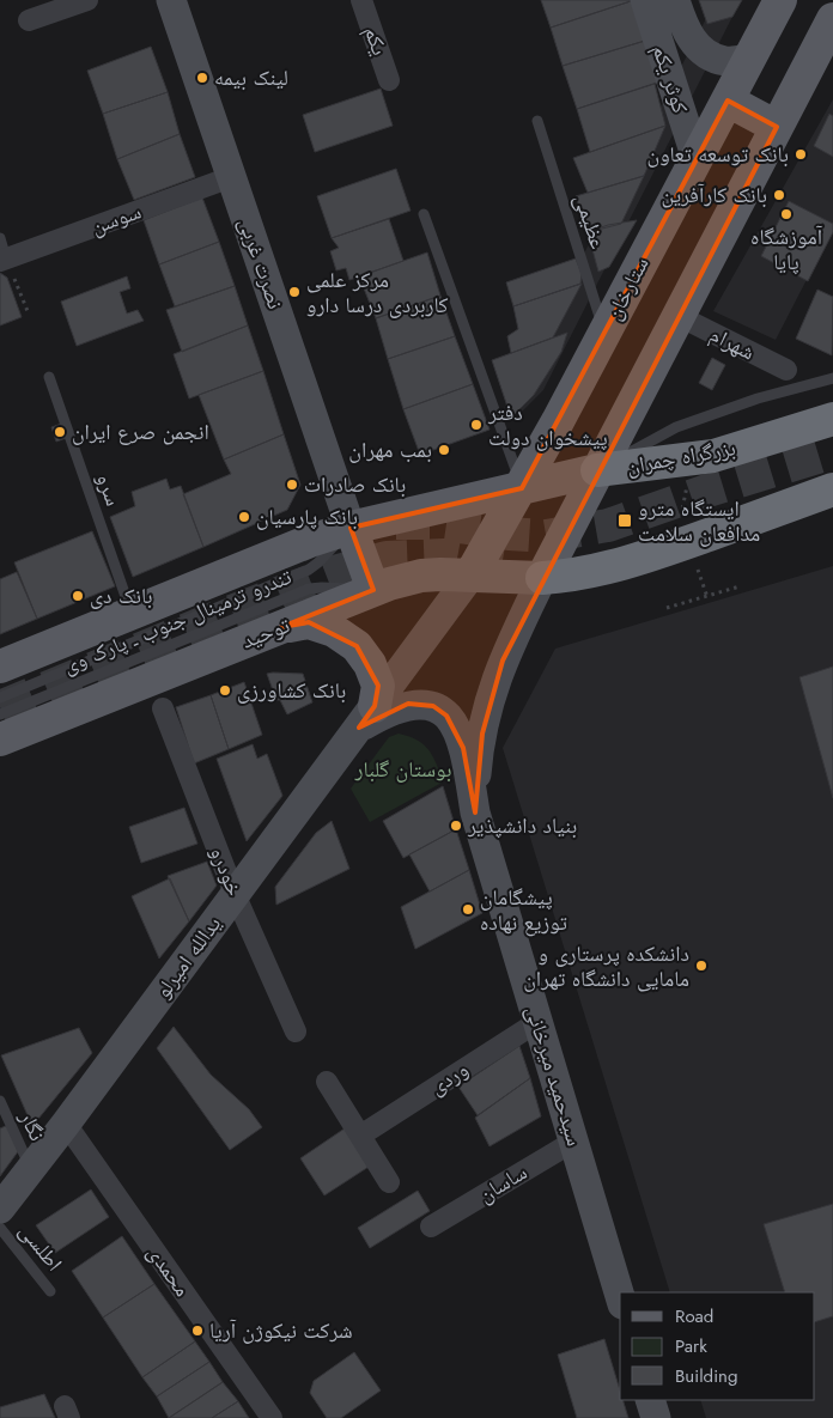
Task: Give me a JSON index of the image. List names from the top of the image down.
{
  "streets": {
    "highway": ["بزرگراه چمران"],
    "main road": [
      "کوثر یکم",
      "نصرت غربی",
      "ستارخان",
      "توحید",
      "یدالله امیرلو",
      "سیدحمید میرخانی"
    ],
    "street": [
      "یکم",
      "سوسن",
      "شهرام",
      "خودرو",
      "وردی",
      "ساسان",
      "محمدی"
    ],
    "lane": [
      "عظیمی",
      "سرو",
      "تندرو ترمینال جنوب ـ پارک وی",
      "نگار",
      "اطلسی"
    ]
  },
  "crossings": [
    ["کوثر یکم", "ستارخان"],
    ["سوسن", "نصرت غربی"],
    ["عظیمی", "ستارخان"],
    ["ستارخان", "توحید"],
    ["ستارخان", "یدالله امیرلو"],
    ["تندرو ترمینال جنوب ـ پارک وی", "توحید"],
    ["توحید", "یدالله امیرلو"],
    ["خودرو", "یدالله امیرلو"],
    ["یدالله امیرلو", "نگار"],
    ["یدالله امیرلو", "محمدی"],
    ["سیدحمید میرخانی", "وردی"],
    ["سیدحمید میرخانی", "ساسان"]
  ],
  "parks": ["بوستان گلبار"],
  "places": {
    "other": [
      "لینک بیمه",
      "بانک توسعه تعاون",
      "بانک کارآفرین",
      "آموزشگاه پایا",
      "مرکز علمی کاربردی درسا دارو",
      "دفتر پیشخوان دولت",
      "انجمن صرع ایران",
      "بمب مهران",
      "بانک صادرات",
      "بانک پارسیان",
      "بانک دی",
      "بانک کشاورزی",
      "بنیاد دانشپذیر",
      "پیشگامان توزیع نهاده",
      "دانشکده پرستاری و مامایی دانشگاه تهران",
      "شرکت نیکوژن آریا"
    ],
    "transit": ["ایستگاه مترو مدافعان سلامت"]
  },
  "legend": ["Road", "Park", "Building"]
}
